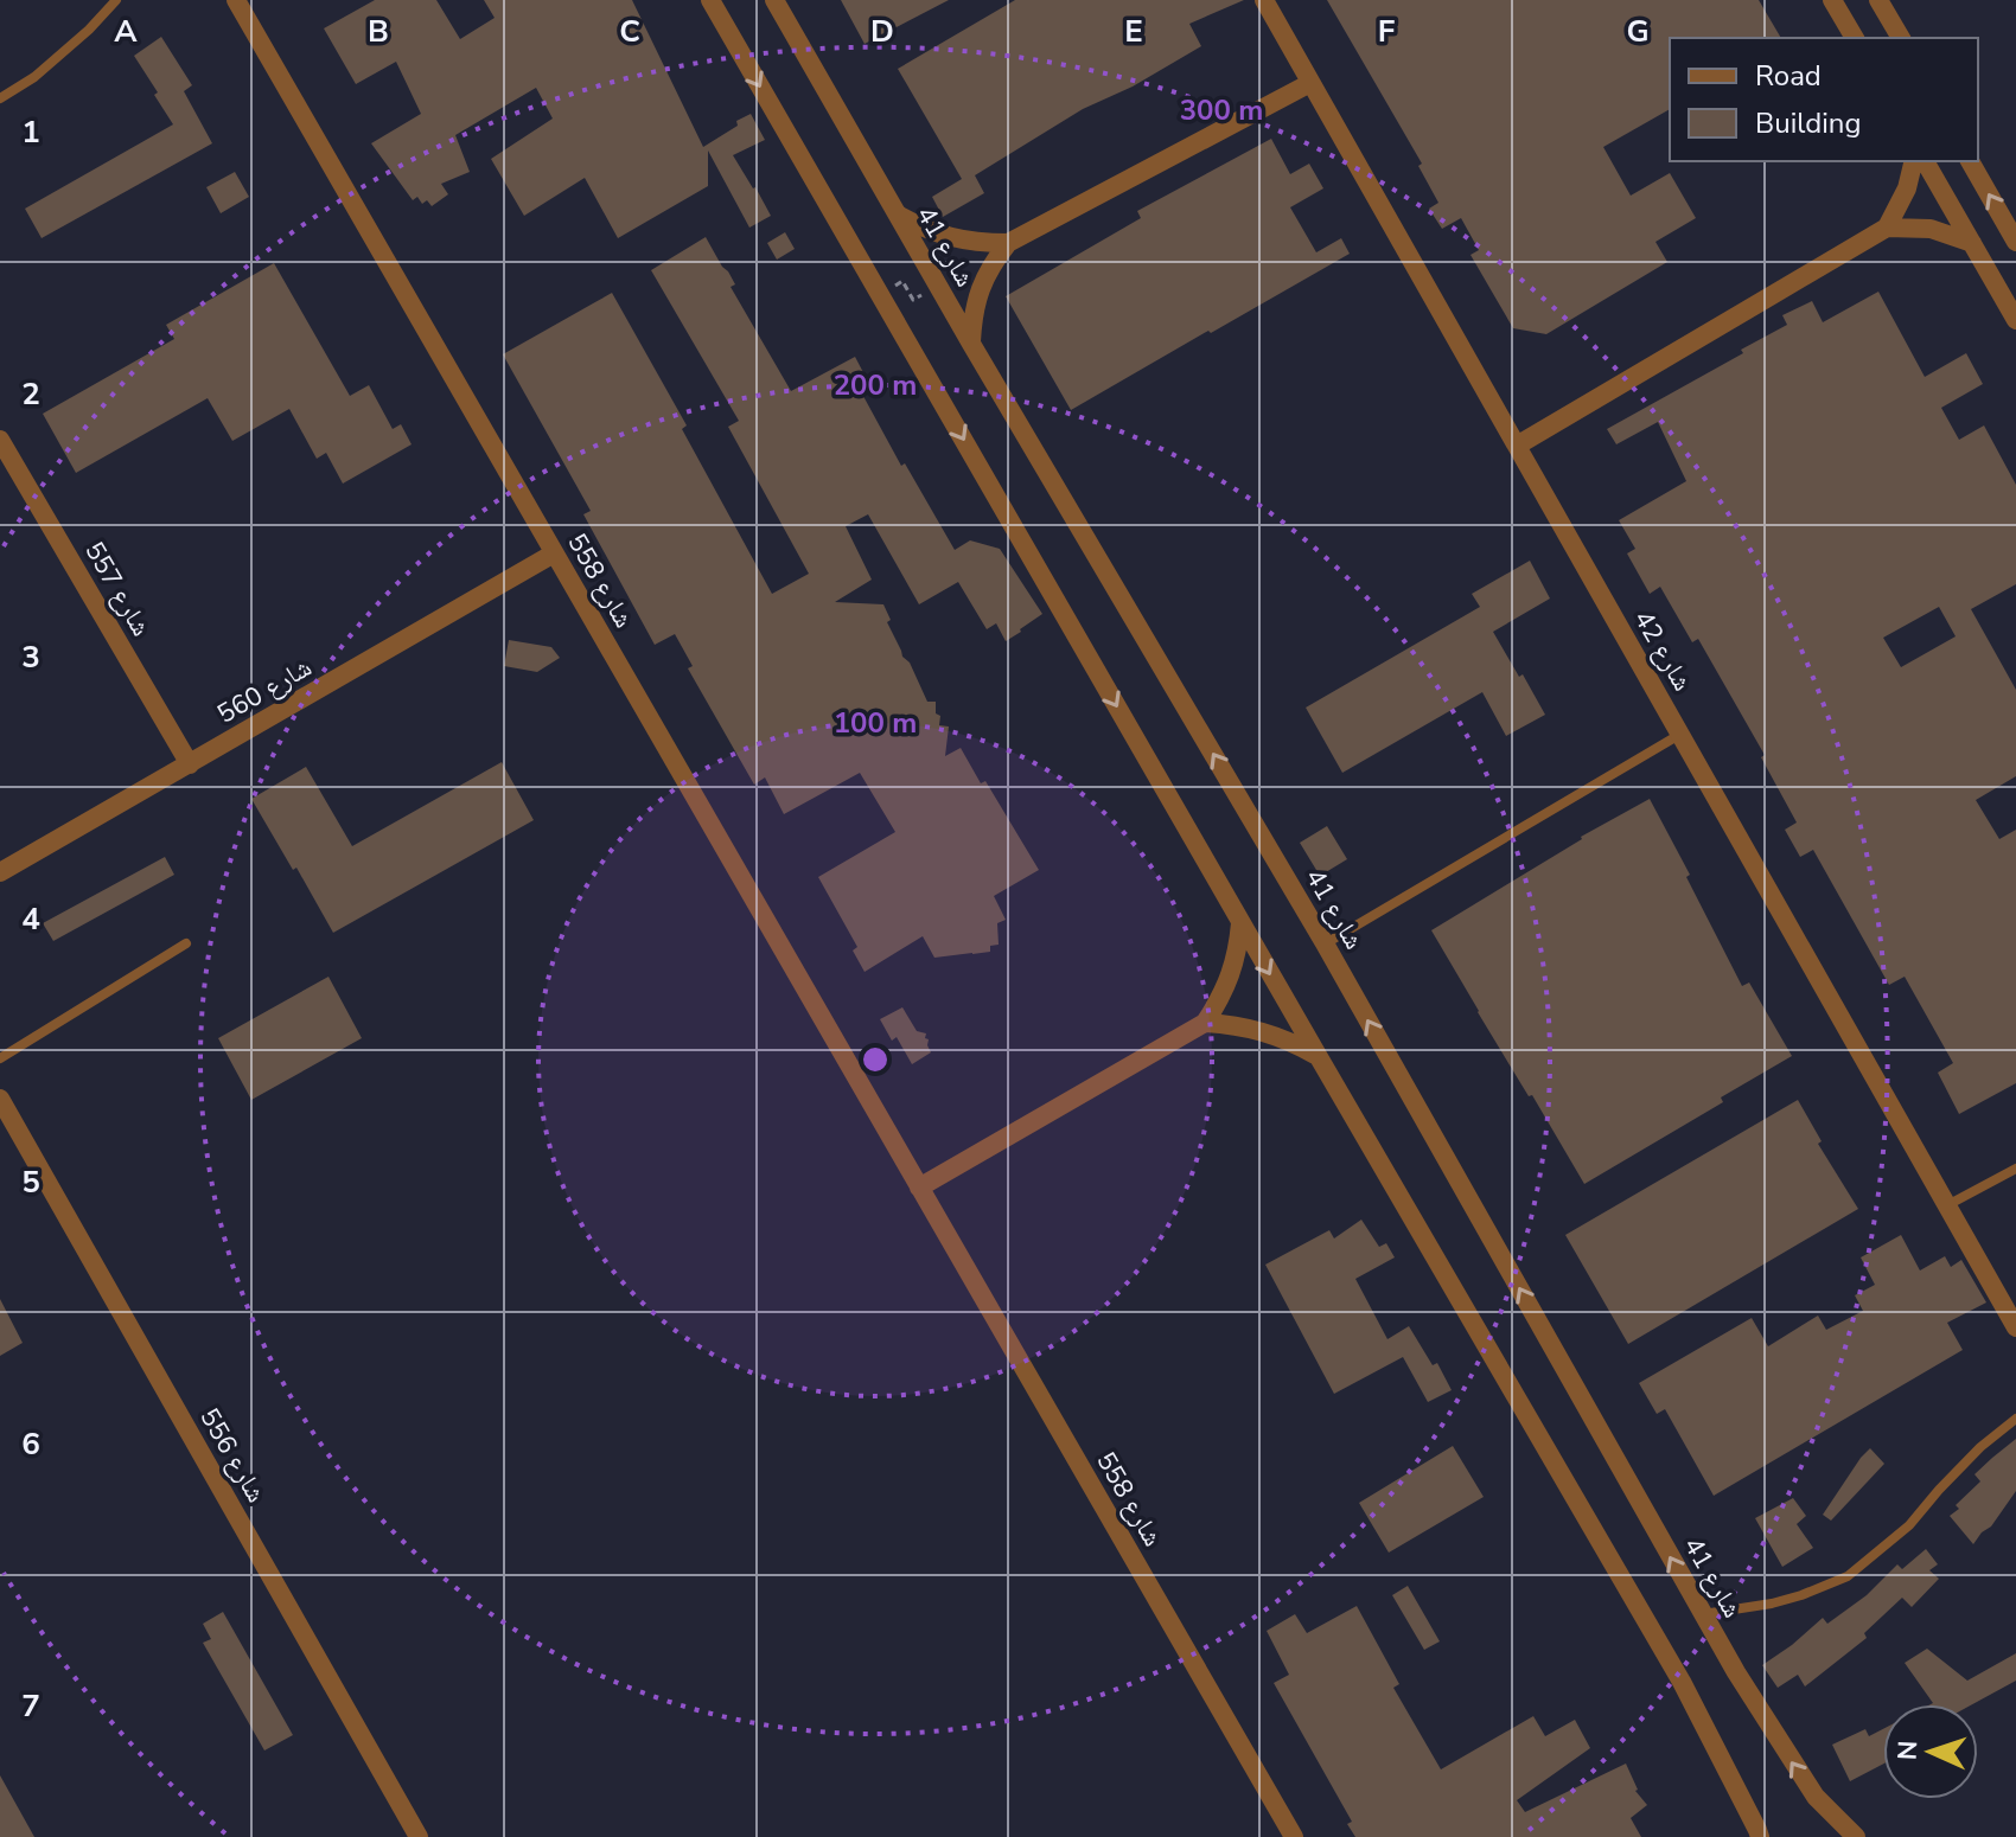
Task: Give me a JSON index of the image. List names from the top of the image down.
{
  "streets": {
    "street": [
      "شارع 41",
      "شارع 558",
      "شارع 557",
      "شارع 42",
      "شارع 560",
      "شارع 556"
    ]
  },
  "crossings": [
    ["شارع 558", "شارع 560"],
    ["شارع 557", "شارع 560"]
  ],
  "legend": ["Road", "Building"],
  "north": "left",
  "grid": {
    "columns": [
      "A",
      "B",
      "C",
      "D",
      "E",
      "F",
      "G"
    ],
    "rows": [
      "1",
      "2",
      "3",
      "4",
      "5",
      "6",
      "7"
    ]
  },
  "rings": ["300 m", "200 m", "100 m"]
}
